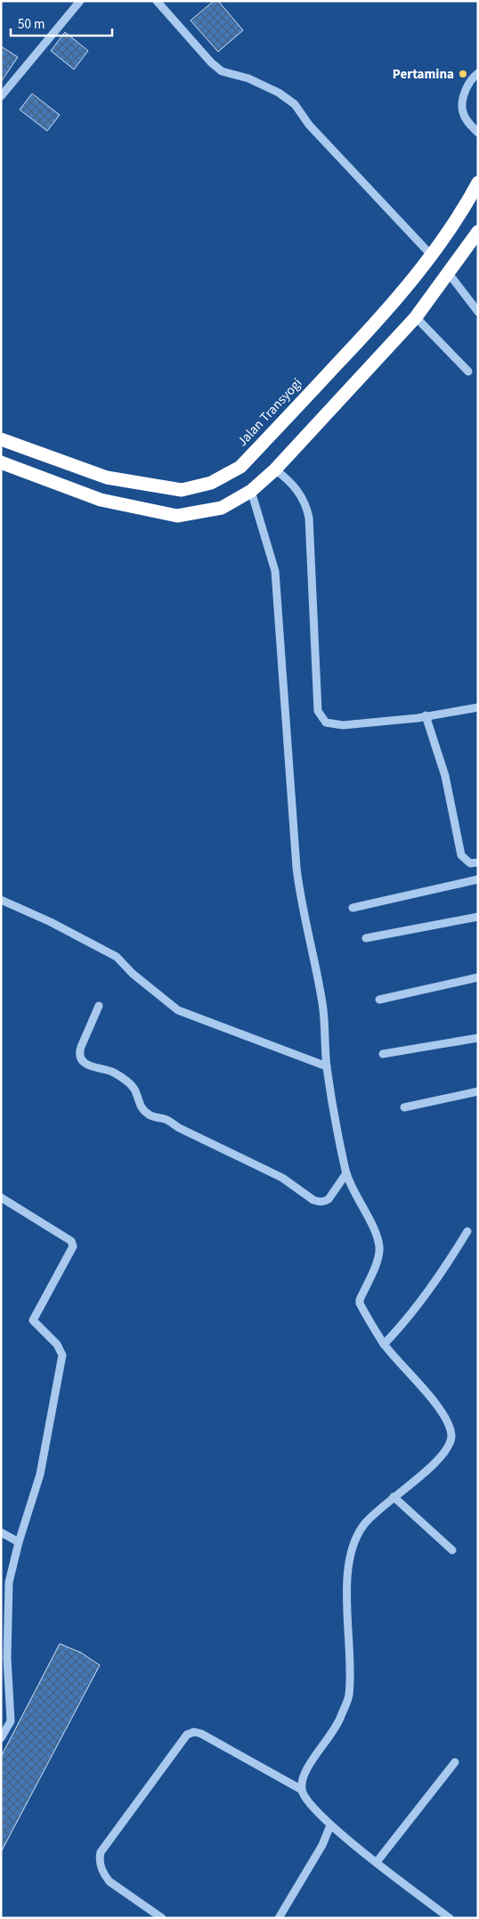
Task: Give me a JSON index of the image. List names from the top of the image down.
{
  "streets": {
    "highway": ["Jalan Transyogi"]
  },
  "places": ["Pertamina"],
  "scale_bar": "50 m"
}
